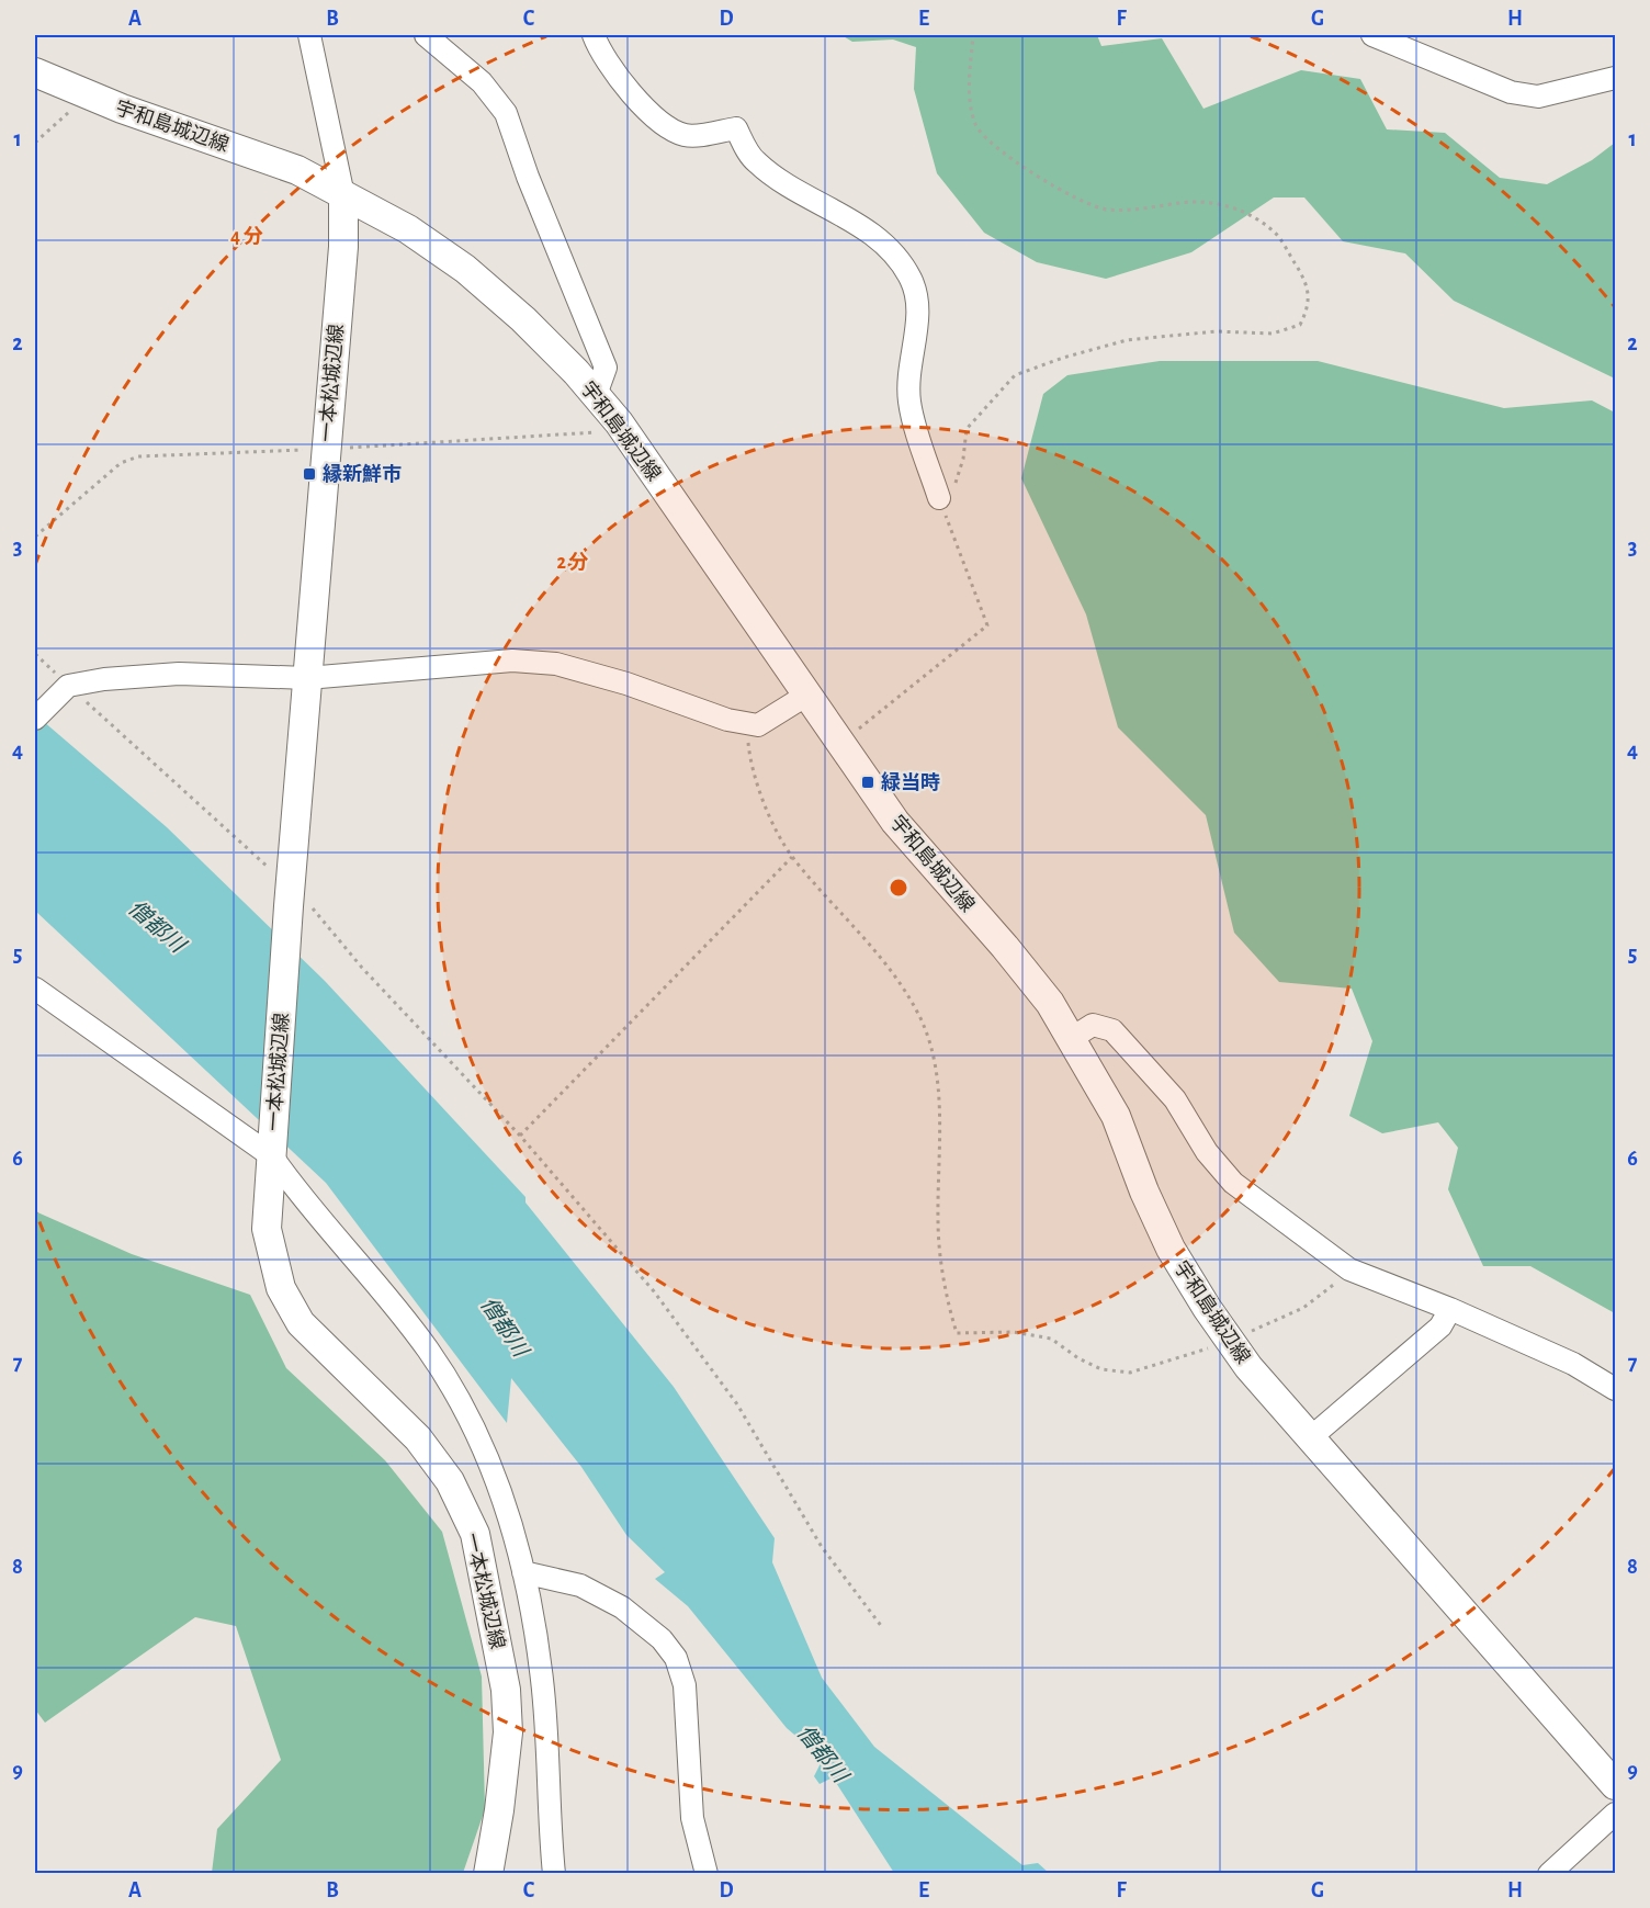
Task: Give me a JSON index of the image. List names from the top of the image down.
{
  "streets": {
    "main road": ["宇和島城辺線", "一本松城辺線"]
  },
  "crossings": [
    ["宇和島城辺線", "一本松城辺線"]
  ],
  "water": ["僧都川"],
  "places": {
    "transit": ["縁新鮮市", "緑当時"]
  },
  "grid": {
    "columns": [
      "A",
      "B",
      "C",
      "D",
      "E",
      "F",
      "G",
      "H"
    ],
    "rows": [
      "1",
      "2",
      "3",
      "4",
      "5",
      "6",
      "7",
      "8",
      "9"
    ]
  },
  "rings": ["4 分", "2 分"]
}
